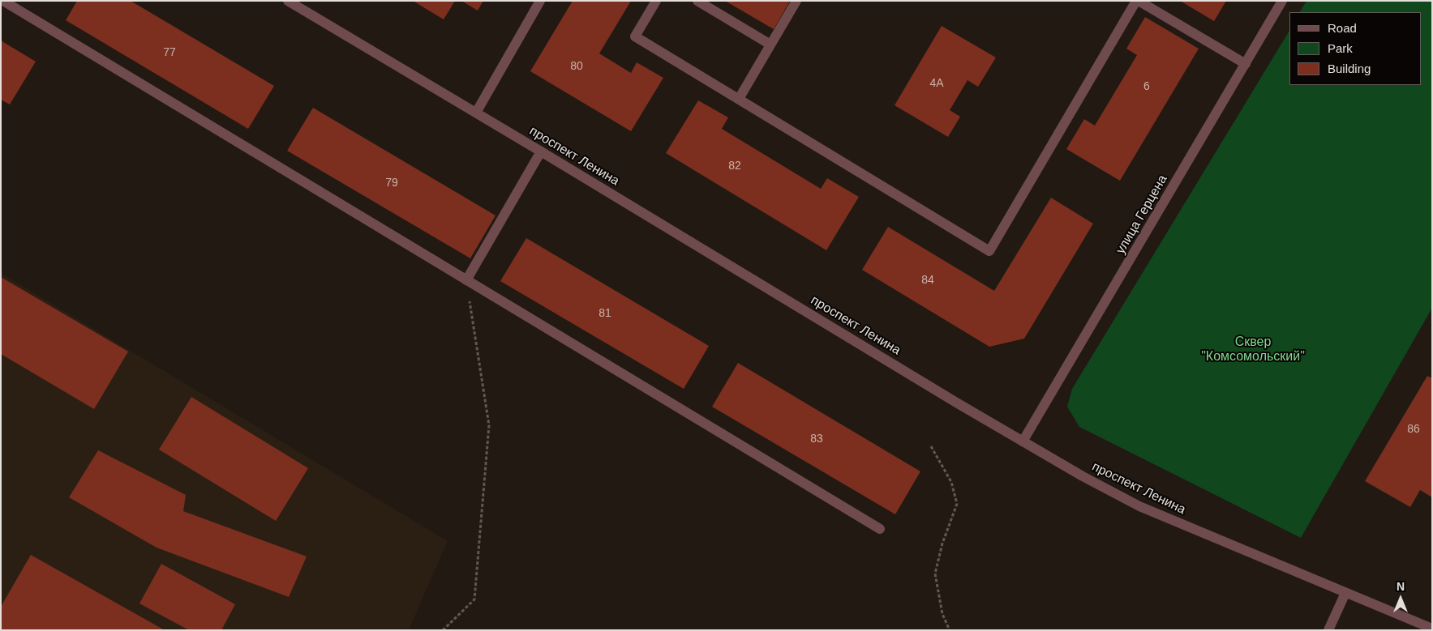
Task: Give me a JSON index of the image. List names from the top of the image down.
{
  "streets": {
    "street": ["проспект Ленина", "улица Герцена"]
  },
  "crossings": [
    ["проспект Ленина", "улица Герцена"]
  ],
  "parks": ["Сквер \"Комсомольский\""],
  "house_numbers": [
    "77",
    "80",
    "4А",
    "6",
    "82",
    "79",
    "84",
    "81",
    "86",
    "83"
  ],
  "legend": ["Road", "Park", "Building"],
  "north": "top"
}
